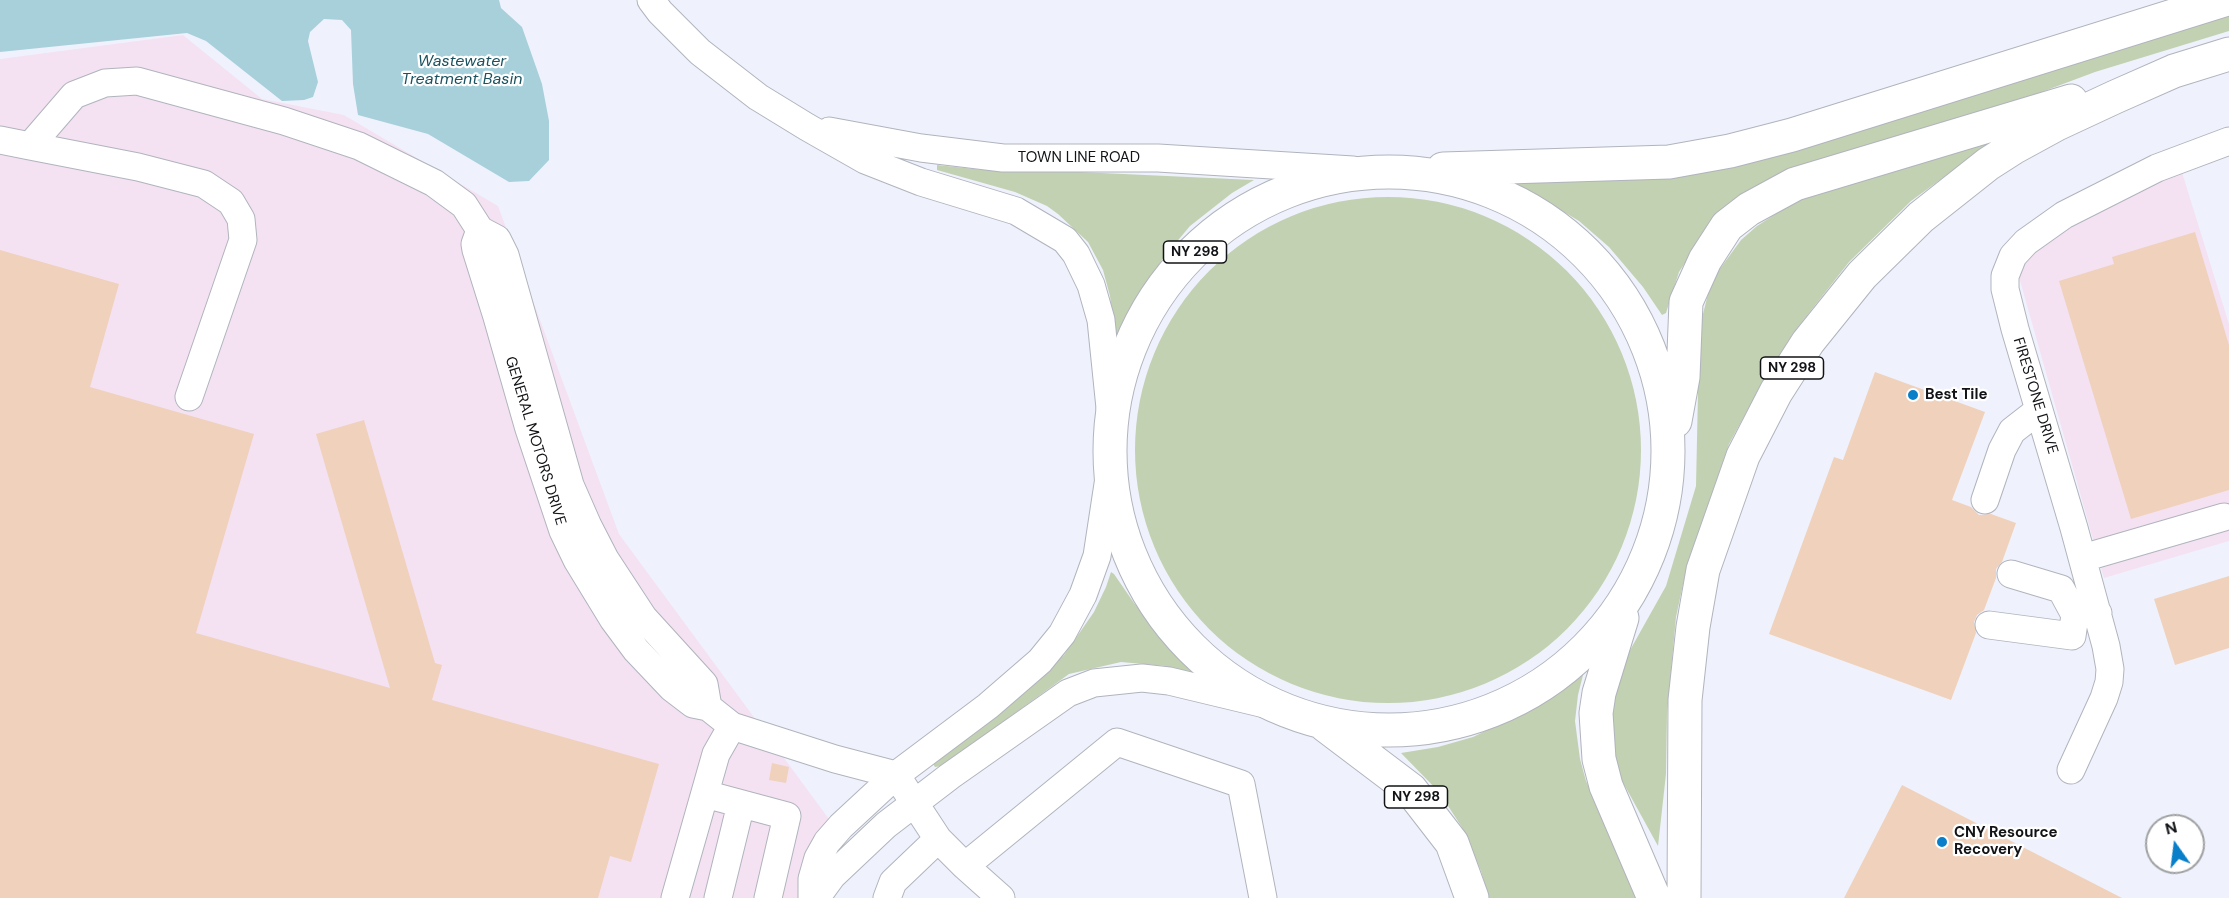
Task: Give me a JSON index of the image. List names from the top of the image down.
{
  "streets": {
    "main road": ["NY 298"],
    "street": ["TOWN LINE ROAD", "FIRESTONE DRIVE", "GENERAL MOTORS DRIVE"]
  },
  "crossings": [
    ["TOWN LINE ROAD", "NY 298"]
  ],
  "water": ["Wastewater Treatment Basin"],
  "places": ["Best Tile", "CNY Resource Recovery"],
  "north": "top"
}
